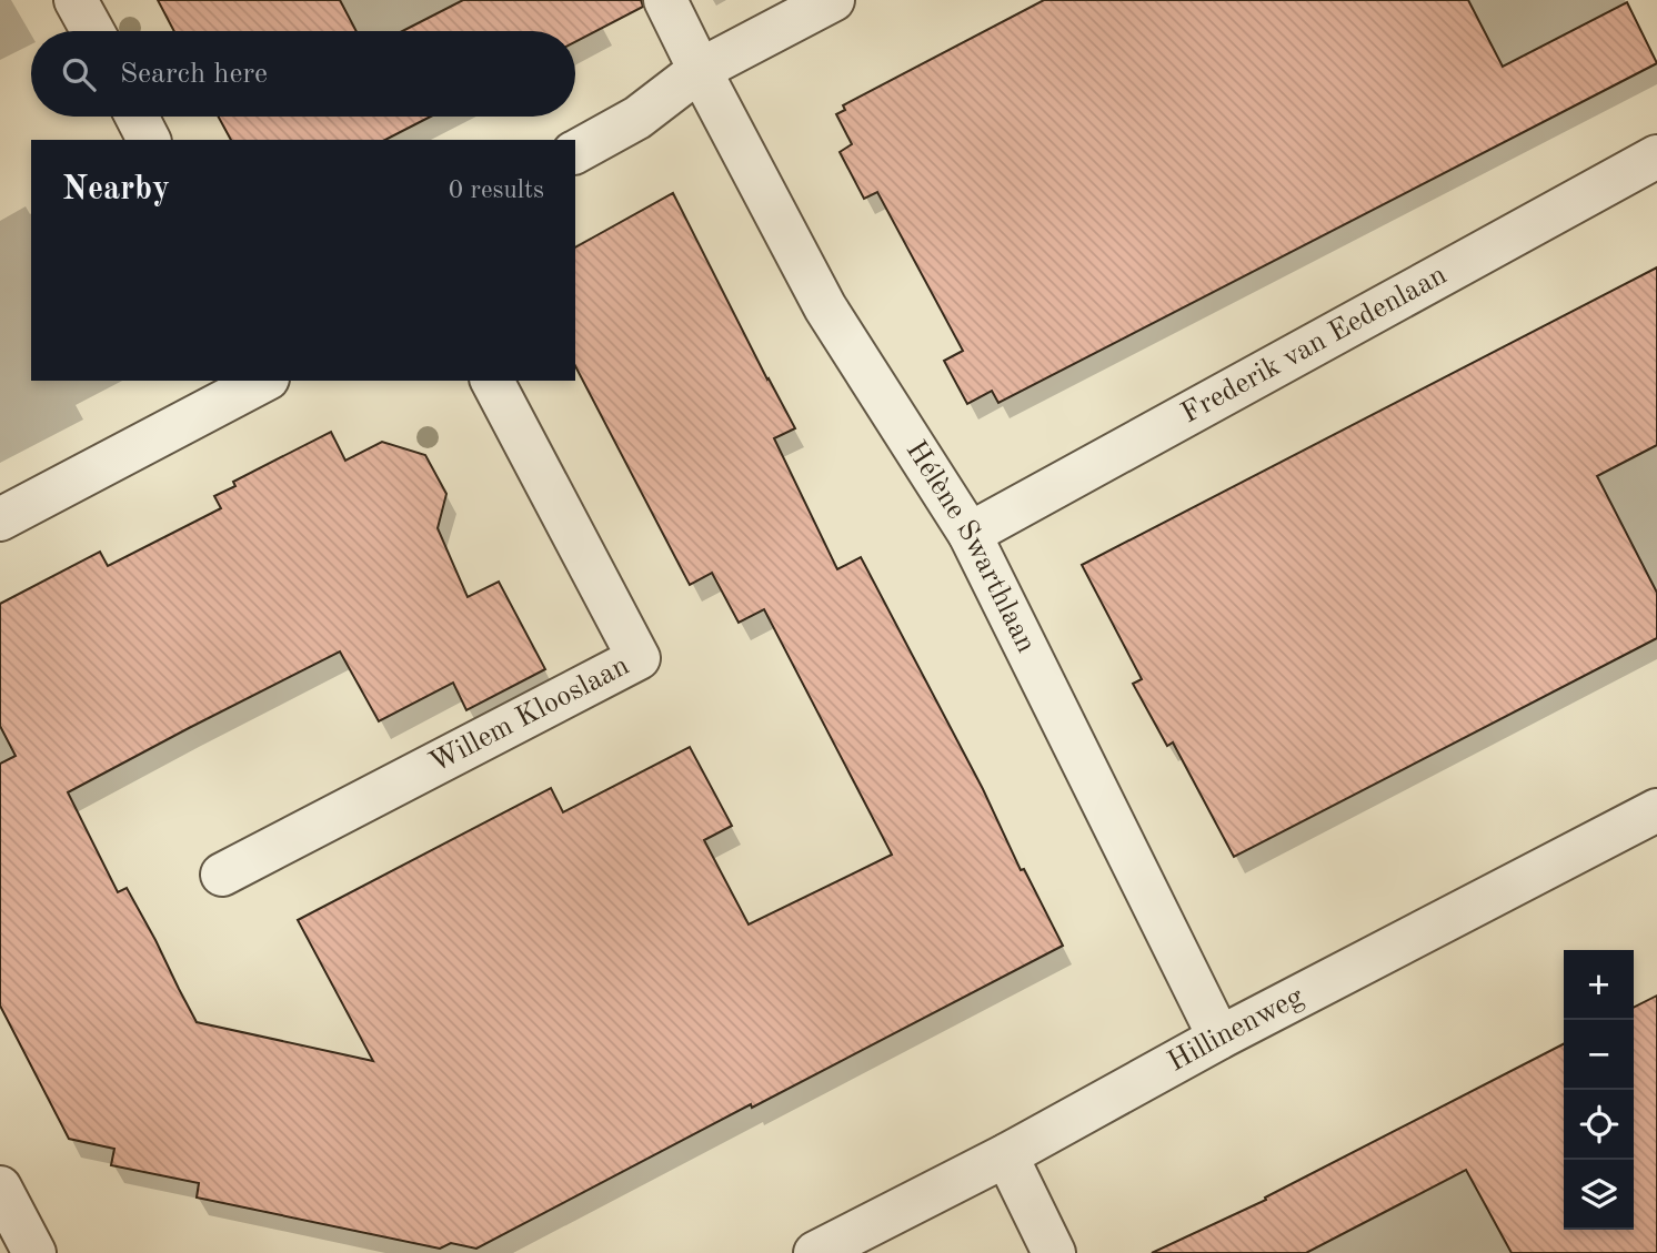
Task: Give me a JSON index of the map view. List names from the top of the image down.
{
  "streets": {
    "street": [
      "Frederik van Eedenlaan",
      "Hélène Swarthlaan",
      "Willem Klooslaan",
      "Hillinenweg"
    ]
  },
  "crossings": [
    ["Frederik van Eedenlaan", "Hélène Swarthlaan"],
    ["Hélène Swarthlaan", "Hillinenweg"]
  ],
  "page": {
    "search": "Search here",
    "heading": ["Nearby", "0 results"],
    "map_buttons": ["+", "−"]
  }
}
